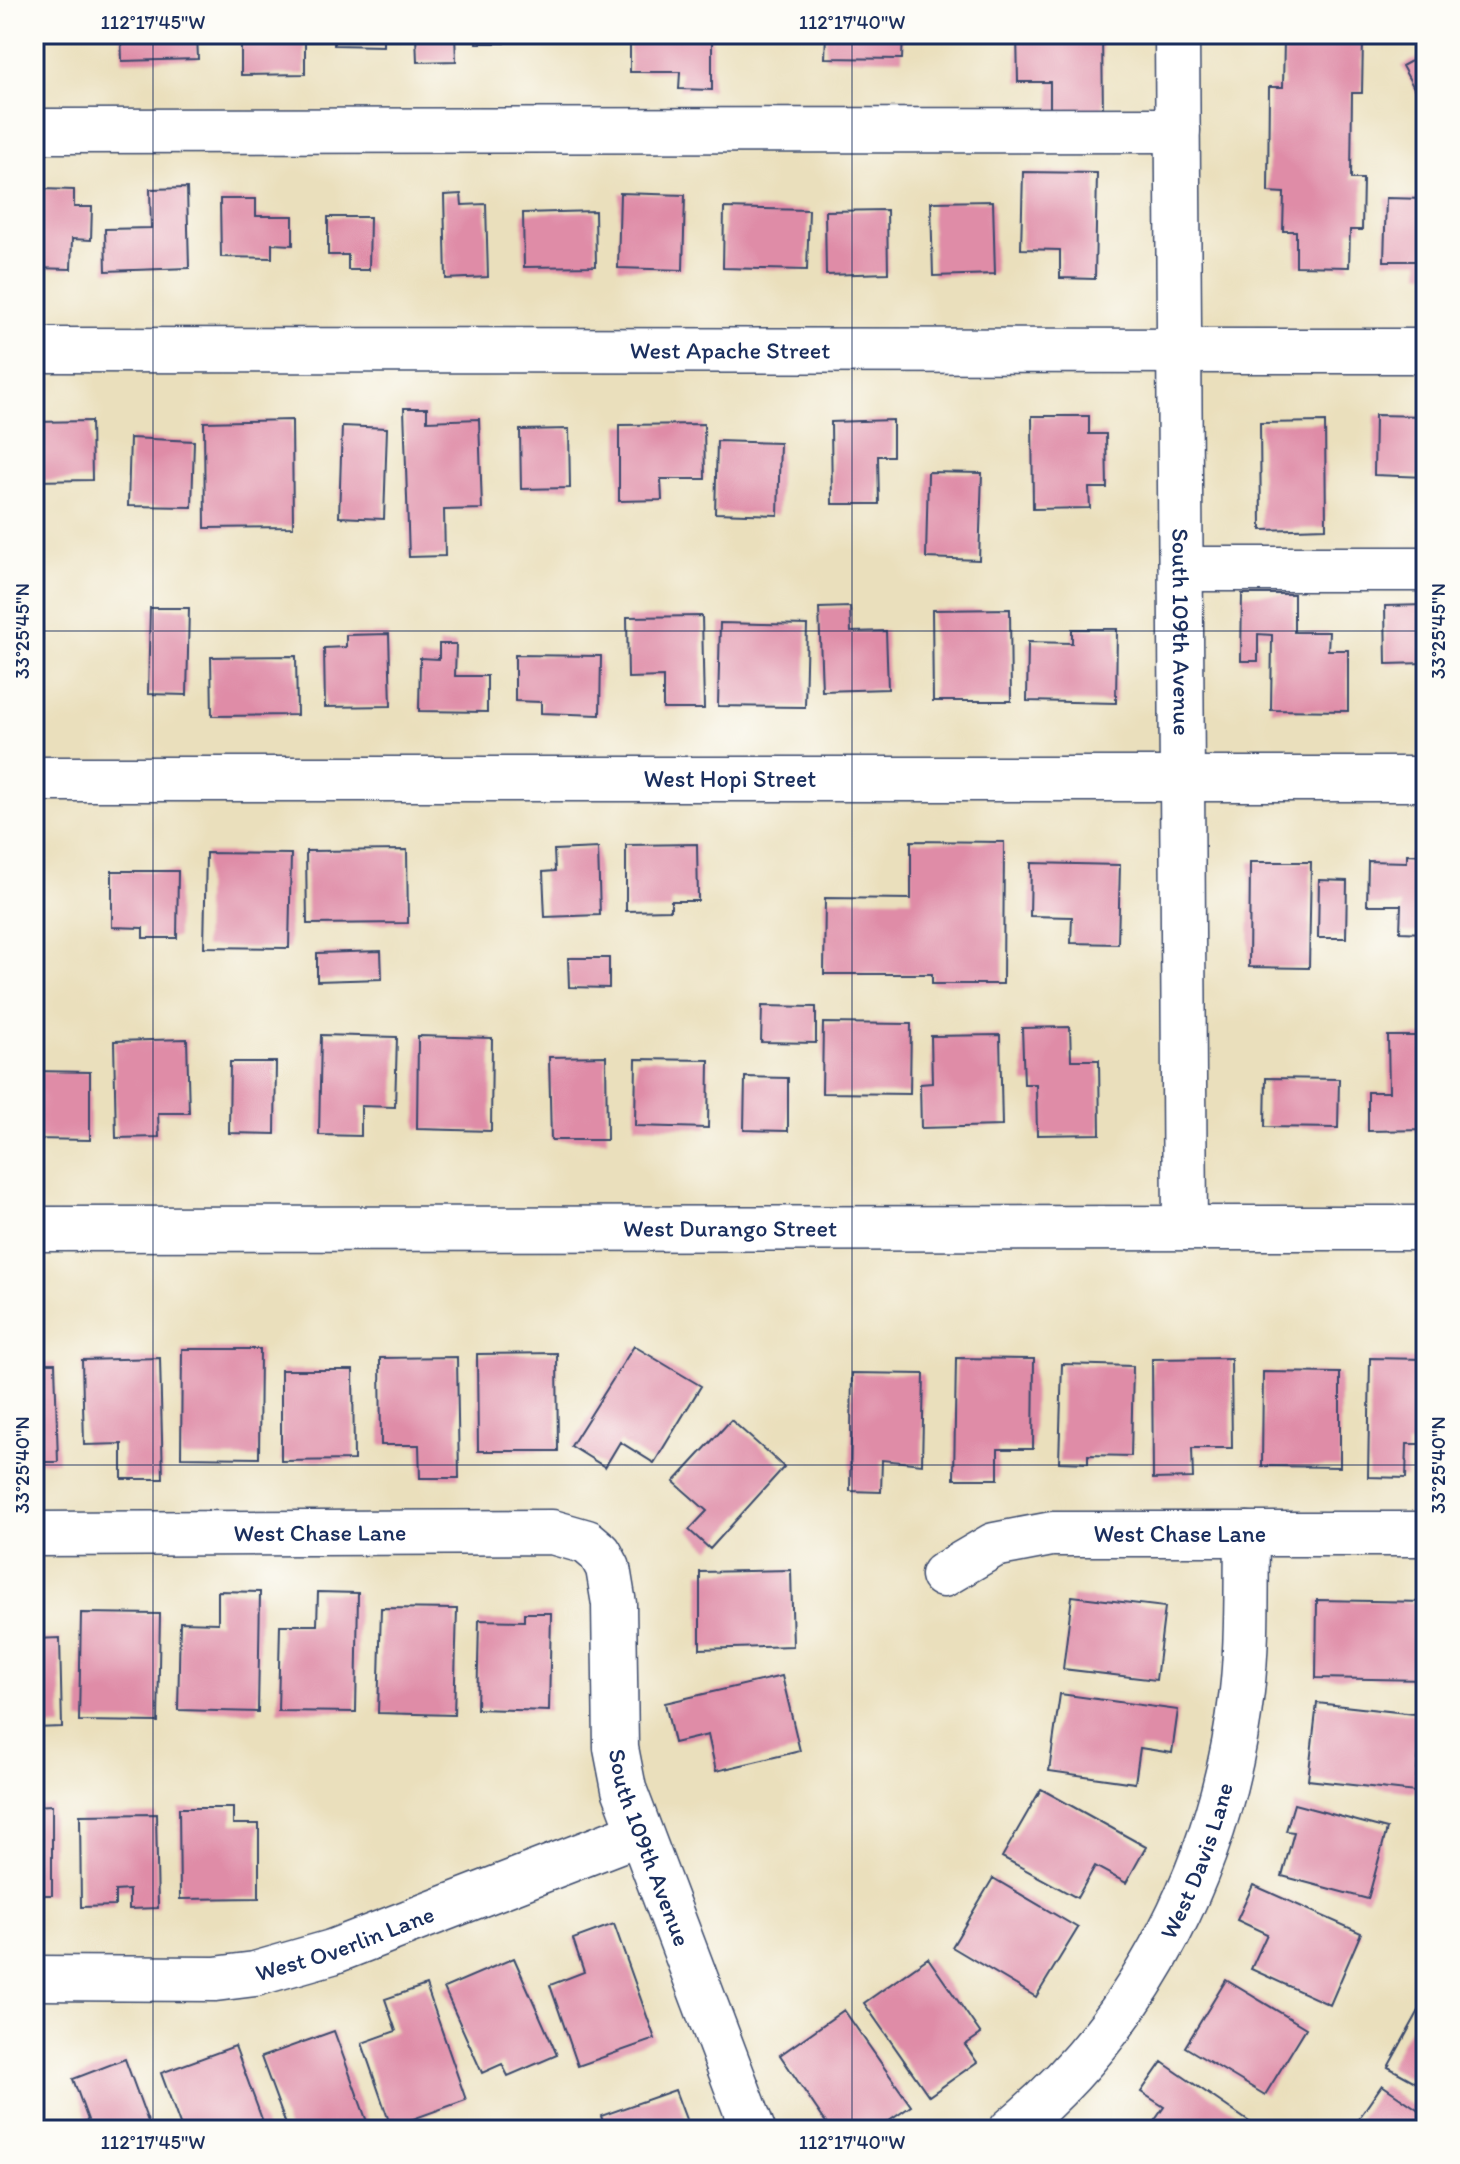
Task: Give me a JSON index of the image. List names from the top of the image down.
{
  "streets": {
    "street": [
      "West Apache Street",
      "South 109th Avenue",
      "West Hopi Street",
      "West Durango Street",
      "West Chase Lane",
      "West Davis Lane",
      "West Overlin Lane"
    ]
  },
  "crossings": [
    ["West Apache Street", "South 109th Avenue"],
    ["South 109th Avenue", "West Hopi Street"],
    ["South 109th Avenue", "West Durango Street"],
    ["South 109th Avenue", "West Chase Lane"],
    ["South 109th Avenue", "West Overlin Lane"],
    ["West Chase Lane", "West Davis Lane"]
  ],
  "coordinates": [
    "112°17'45\"W",
    "112°17'40\"W",
    "33°25'45\"N",
    "33°25'40\"N"
  ]
}
